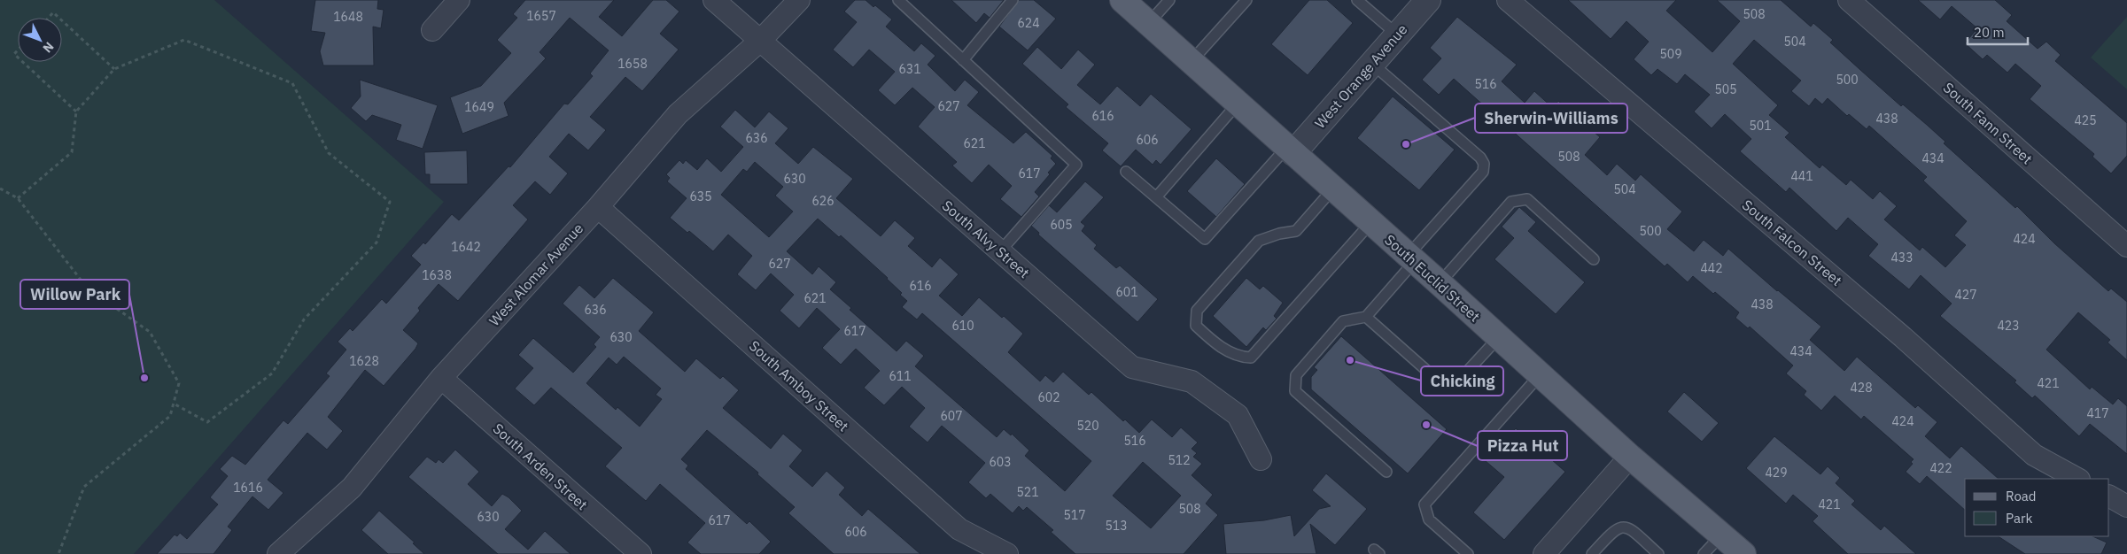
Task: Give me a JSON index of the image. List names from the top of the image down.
{
  "streets": {
    "main road": ["South Euclid Street"],
    "street": [
      "West Orange Avenue",
      "South Fann Street",
      "South Alvy Street",
      "South Falcon Street",
      "West Alomar Avenue",
      "South Amboy Street",
      "South Arden Street"
    ]
  },
  "crossings": [
    ["West Orange Avenue", "South Euclid Street"],
    ["South Alvy Street", "West Alomar Avenue"],
    ["West Alomar Avenue", "South Amboy Street"],
    ["West Alomar Avenue", "South Arden Street"]
  ],
  "places": [
    "Sherwin-Williams",
    "Chicking",
    "Willow Park",
    "Pizza Hut"
  ],
  "house_numbers": [
    "508",
    "1657",
    "1648",
    "624",
    "504",
    "509",
    "1658",
    "631",
    "500",
    "516",
    "505",
    "627",
    "1649",
    "616",
    "438",
    "425",
    "501",
    "636",
    "606",
    "621",
    "508",
    "434",
    "617",
    "441",
    "630",
    "504",
    "635",
    "626",
    "605",
    "500",
    "424",
    "1642",
    "433",
    "627",
    "442",
    "1638",
    "616",
    "601",
    "427",
    "621",
    "438",
    "636",
    "610",
    "423",
    "617",
    "630",
    "434",
    "1628",
    "611",
    "421",
    "428",
    "602",
    "417",
    "607",
    "424",
    "520",
    "516",
    "512",
    "603",
    "422",
    "429",
    "1616",
    "521",
    "421",
    "508",
    "517",
    "630",
    "617",
    "513",
    "606"
  ],
  "legend": ["Road", "Park"],
  "scale_bar": "20 m",
  "north": "bottom right"
}
